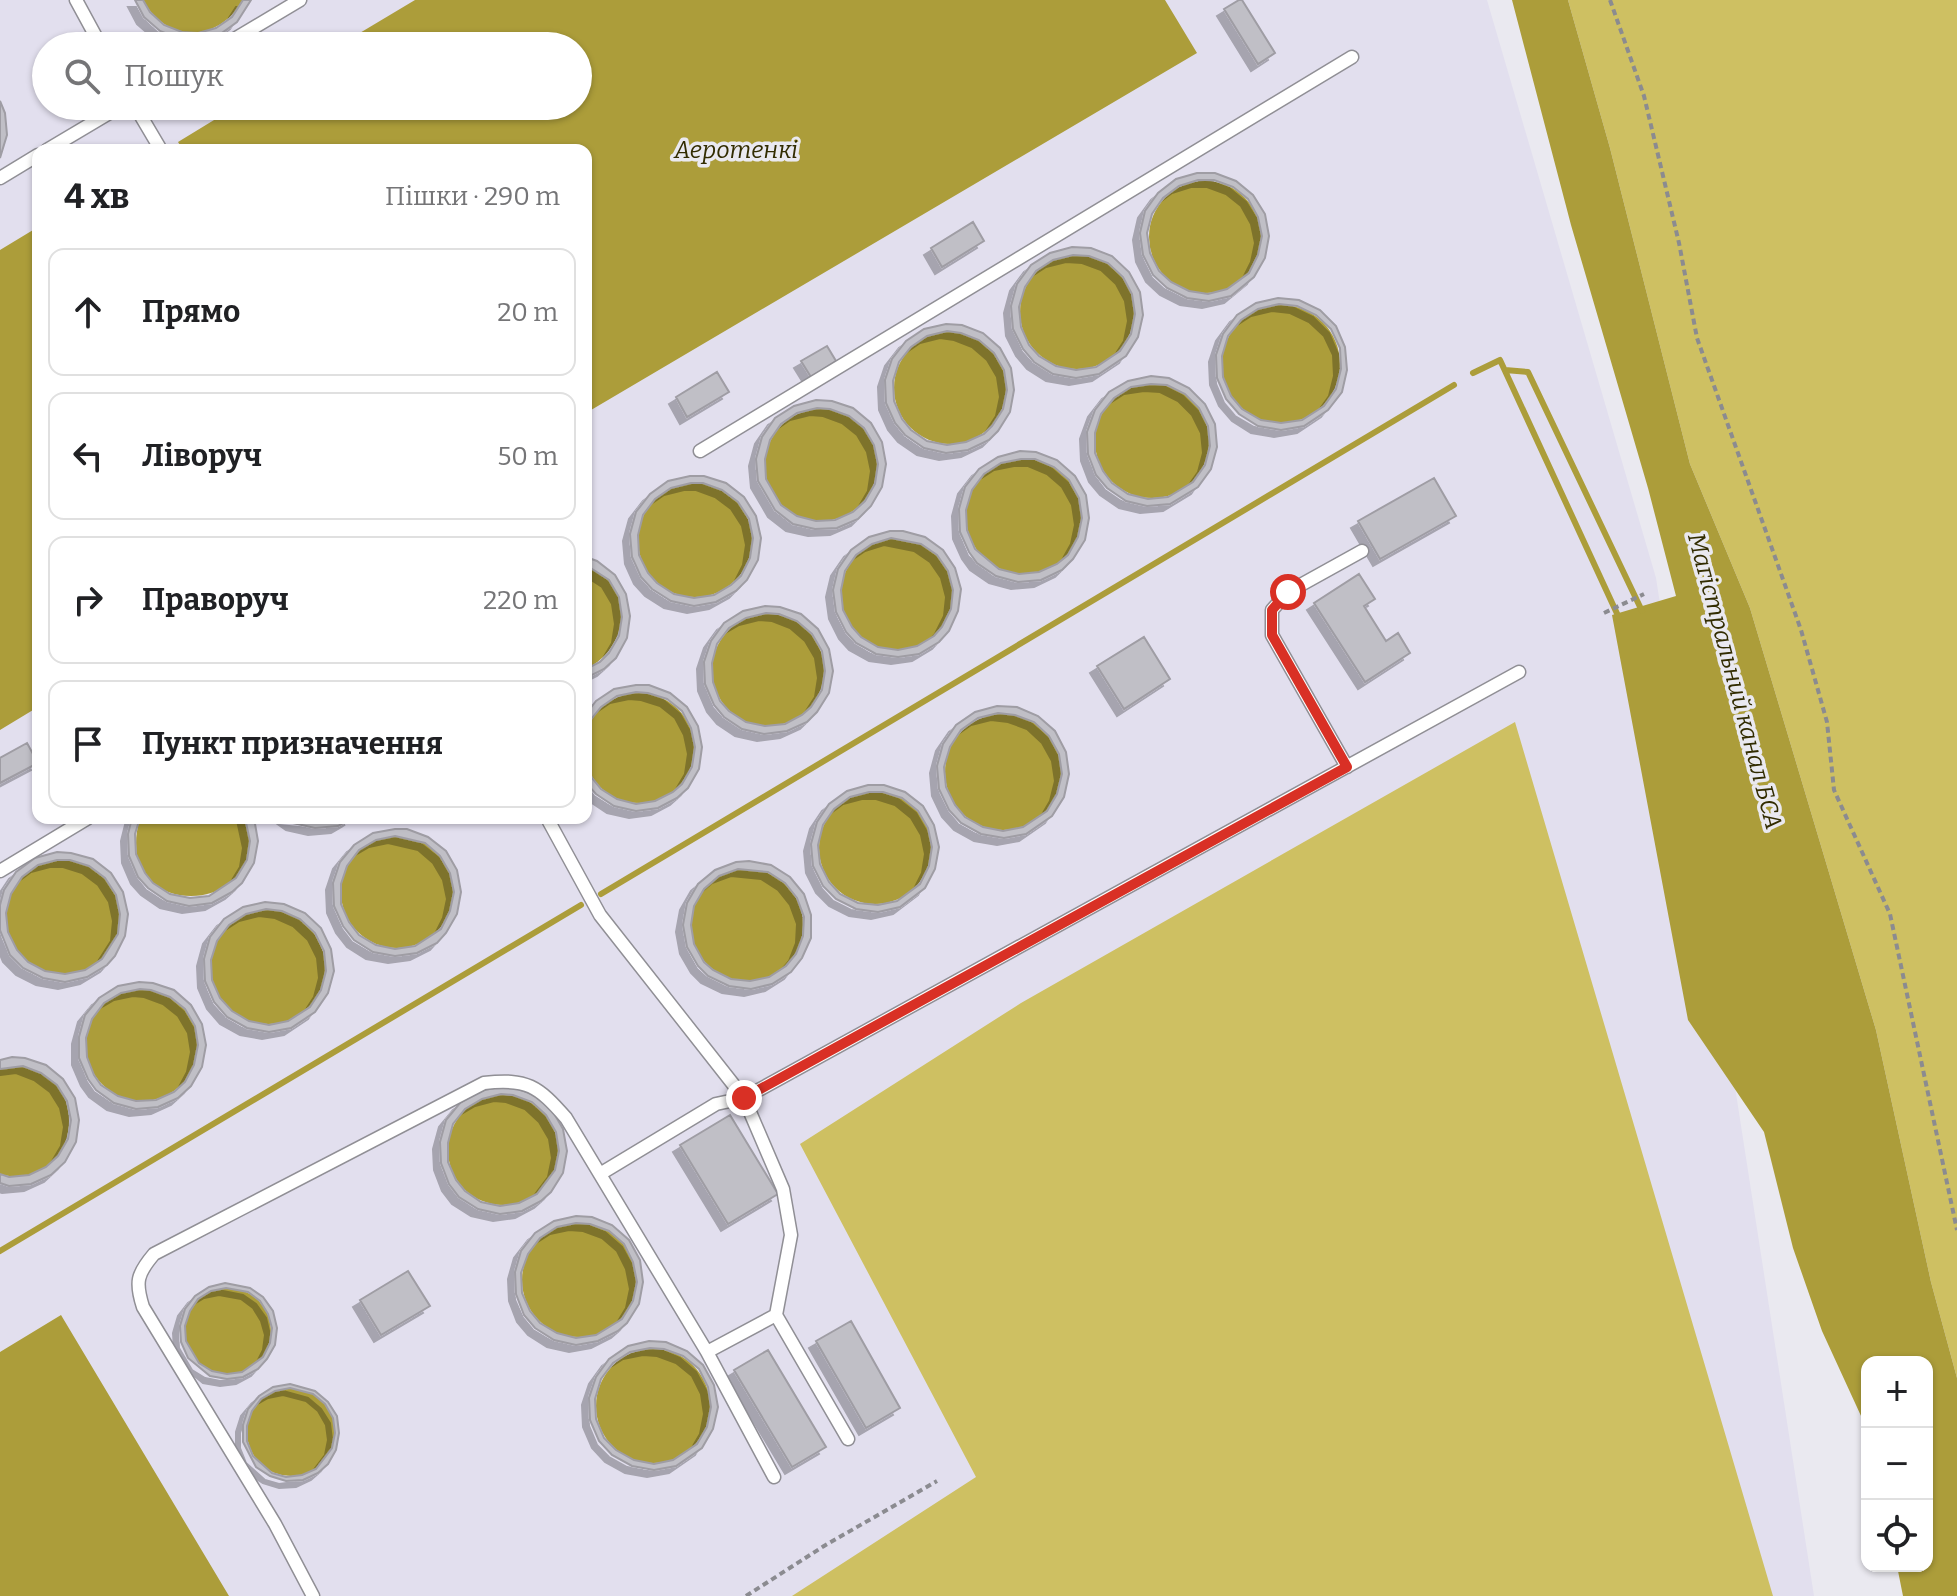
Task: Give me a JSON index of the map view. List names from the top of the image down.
{
  "water": ["Аеротенкі", "Магістральний канал БСА"],
  "page": {
    "search": "Пошук",
    "heading": ["4 хв", "Пішки · 290 m"],
    "list": [
      ["Прямо", "20 m"],
      ["Ліворуч", "50 m"],
      ["Праворуч", "220 m"],
      "Пункт призначення"
    ],
    "map_buttons": ["+", "−"]
  }
}
